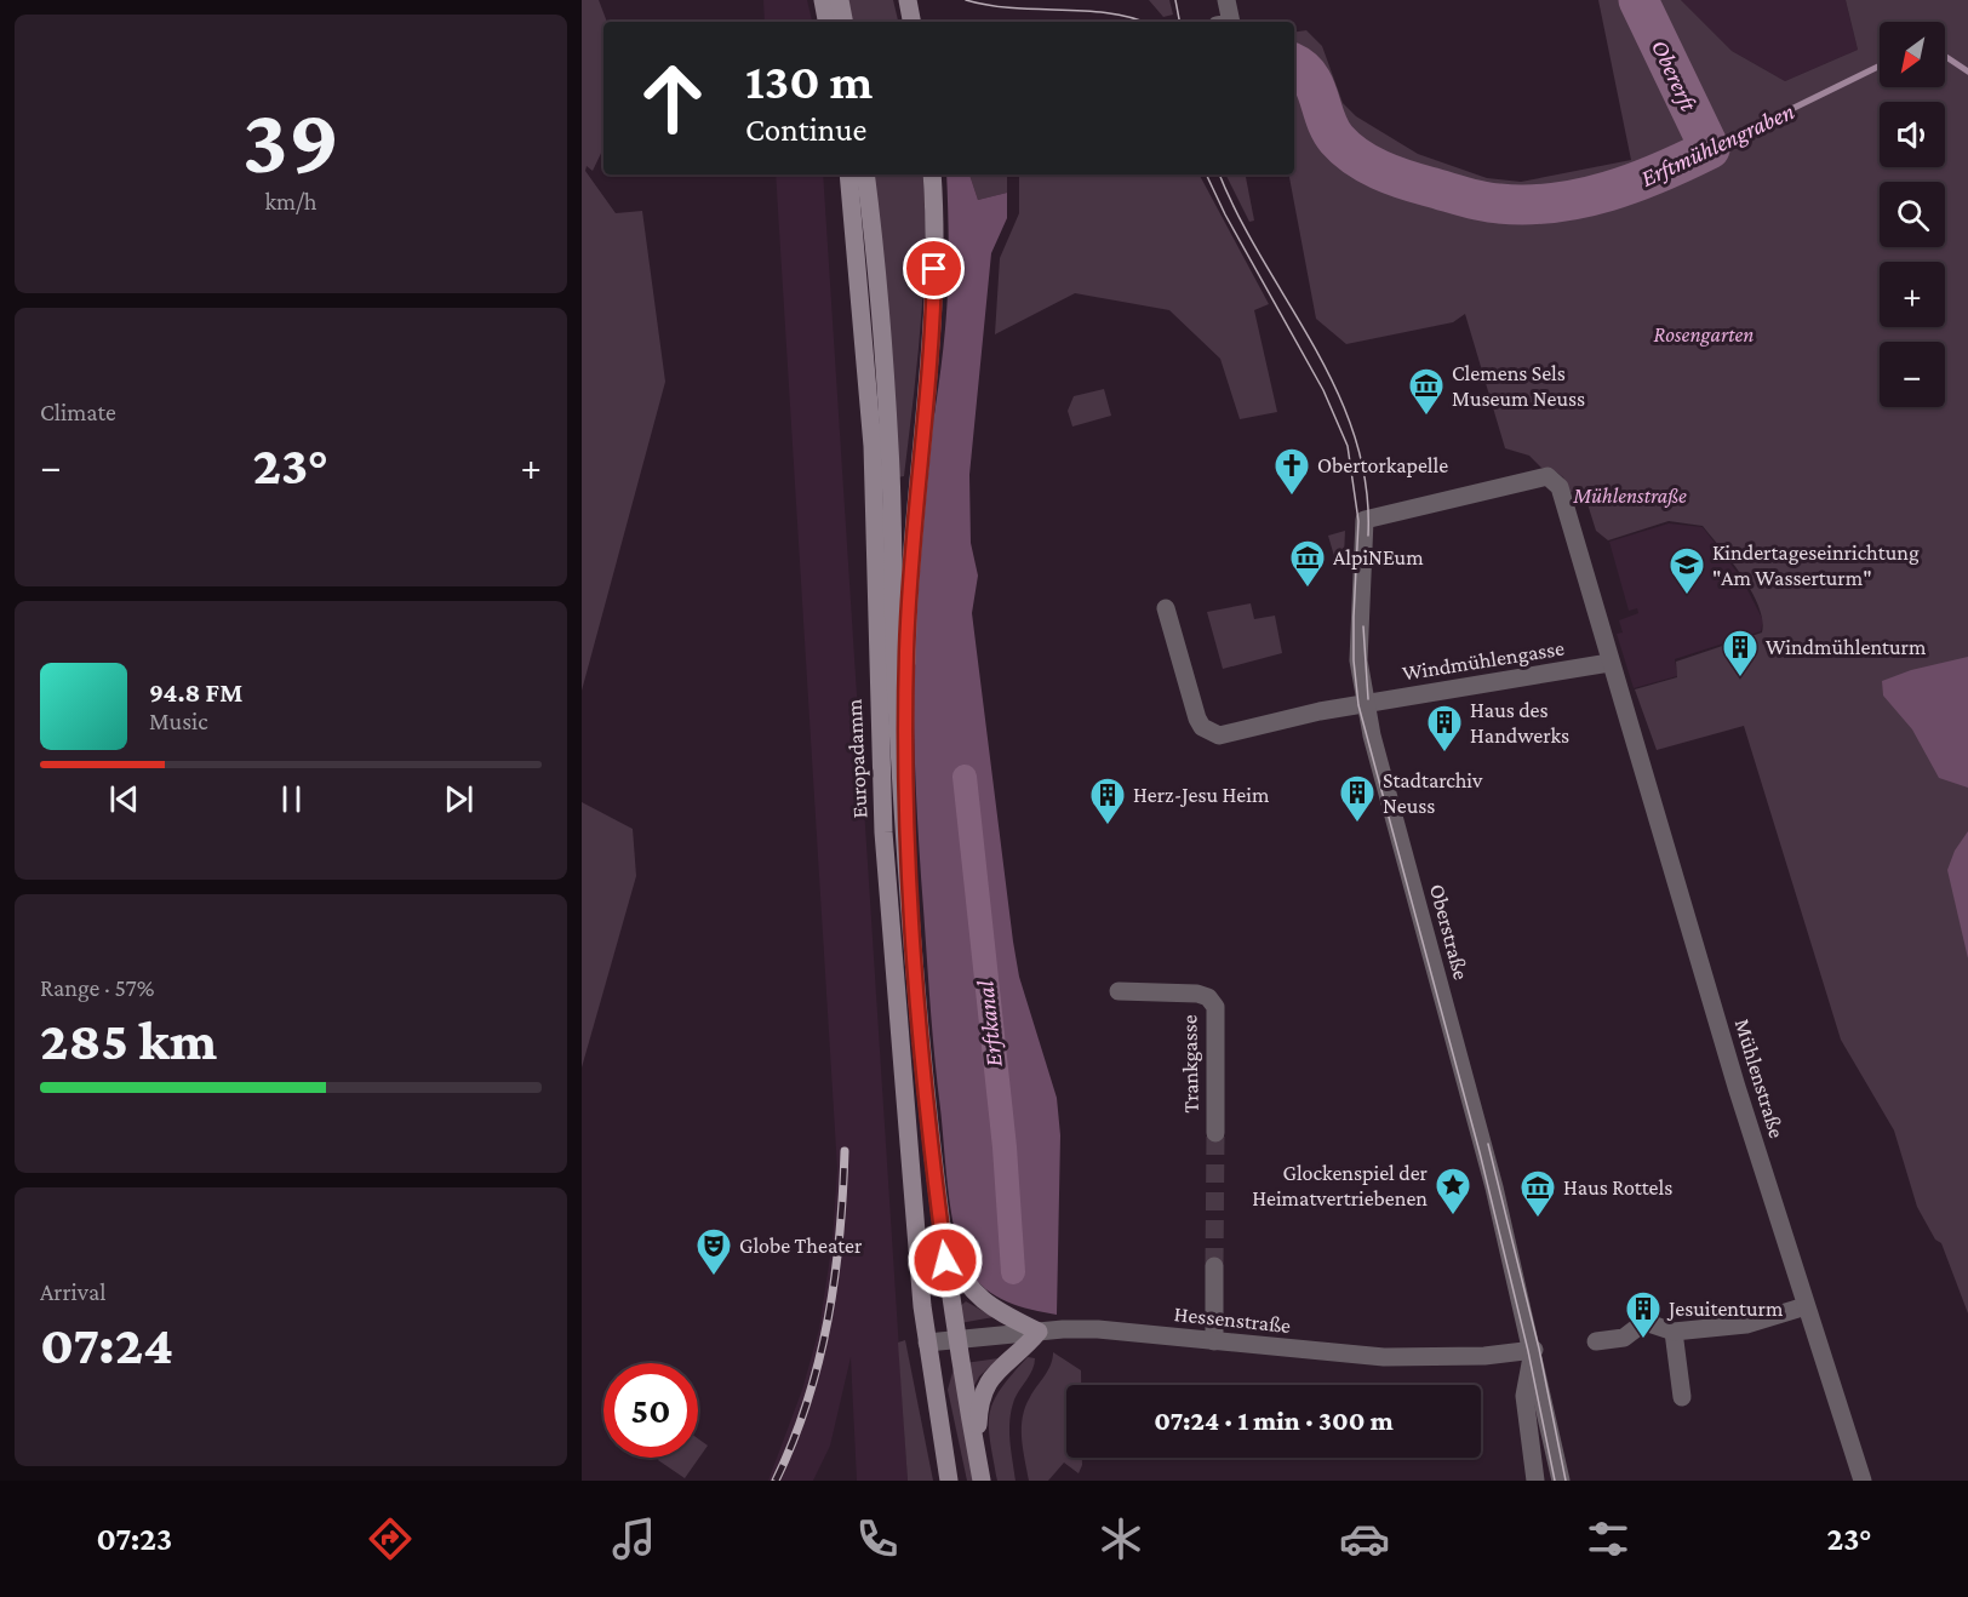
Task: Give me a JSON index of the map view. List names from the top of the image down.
{
  "streets": {
    "main road": ["Europadamm"],
    "street": [
      "Windmühlengasse",
      "Oberstraße",
      "Trankgasse",
      "Mühlenstraße",
      "Hessenstraße"
    ]
  },
  "crossings": [
    ["Windmühlengasse", "Oberstraße"],
    ["Windmühlengasse", "Mühlenstraße"],
    ["Europadamm", "Hessenstraße"],
    ["Oberstraße", "Mühlenstraße"],
    ["Oberstraße", "Hessenstraße"]
  ],
  "water": ["Obererft", "Erftmühlengraben", "Erftkanal"],
  "parks": ["Rosengarten", "Mühlenstraße"],
  "places": {
    "museum": ["Clemens Sels Museum Neuss", "AlpiNEum", "Haus Rottels"],
    "church": ["Obertorkapelle"],
    "school or university": ["Kindertageseinrichtung \"Am Wasserturm\""],
    "building": [
      "Windmühlenturm",
      "Haus des Handwerks",
      "Stadtarchiv Neuss",
      "Herz-Jesu Heim",
      "Jesuitenturm"
    ],
    "place": ["Glockenspiel der Heimatvertriebenen"],
    "theatre": ["Globe Theater"]
  },
  "north": "bottom left",
  "page": {
    "tile": [
      ["39", "km/h"],
      "Climate",
      ["Range · 57%", "285 km"],
      ["Arrival", "07:24"]
    ],
    "map_buttons": ["+", "−"],
    "turn": ["130 m", "Continue"],
    "heat": ["−", "23°", "+"],
    "song": ["94.8 FM", "Music"],
    "limit": "50",
    "trip": "07:24 · 1 min · 300 m",
    "tabs": ["07:23", "23°"]
  }
}
